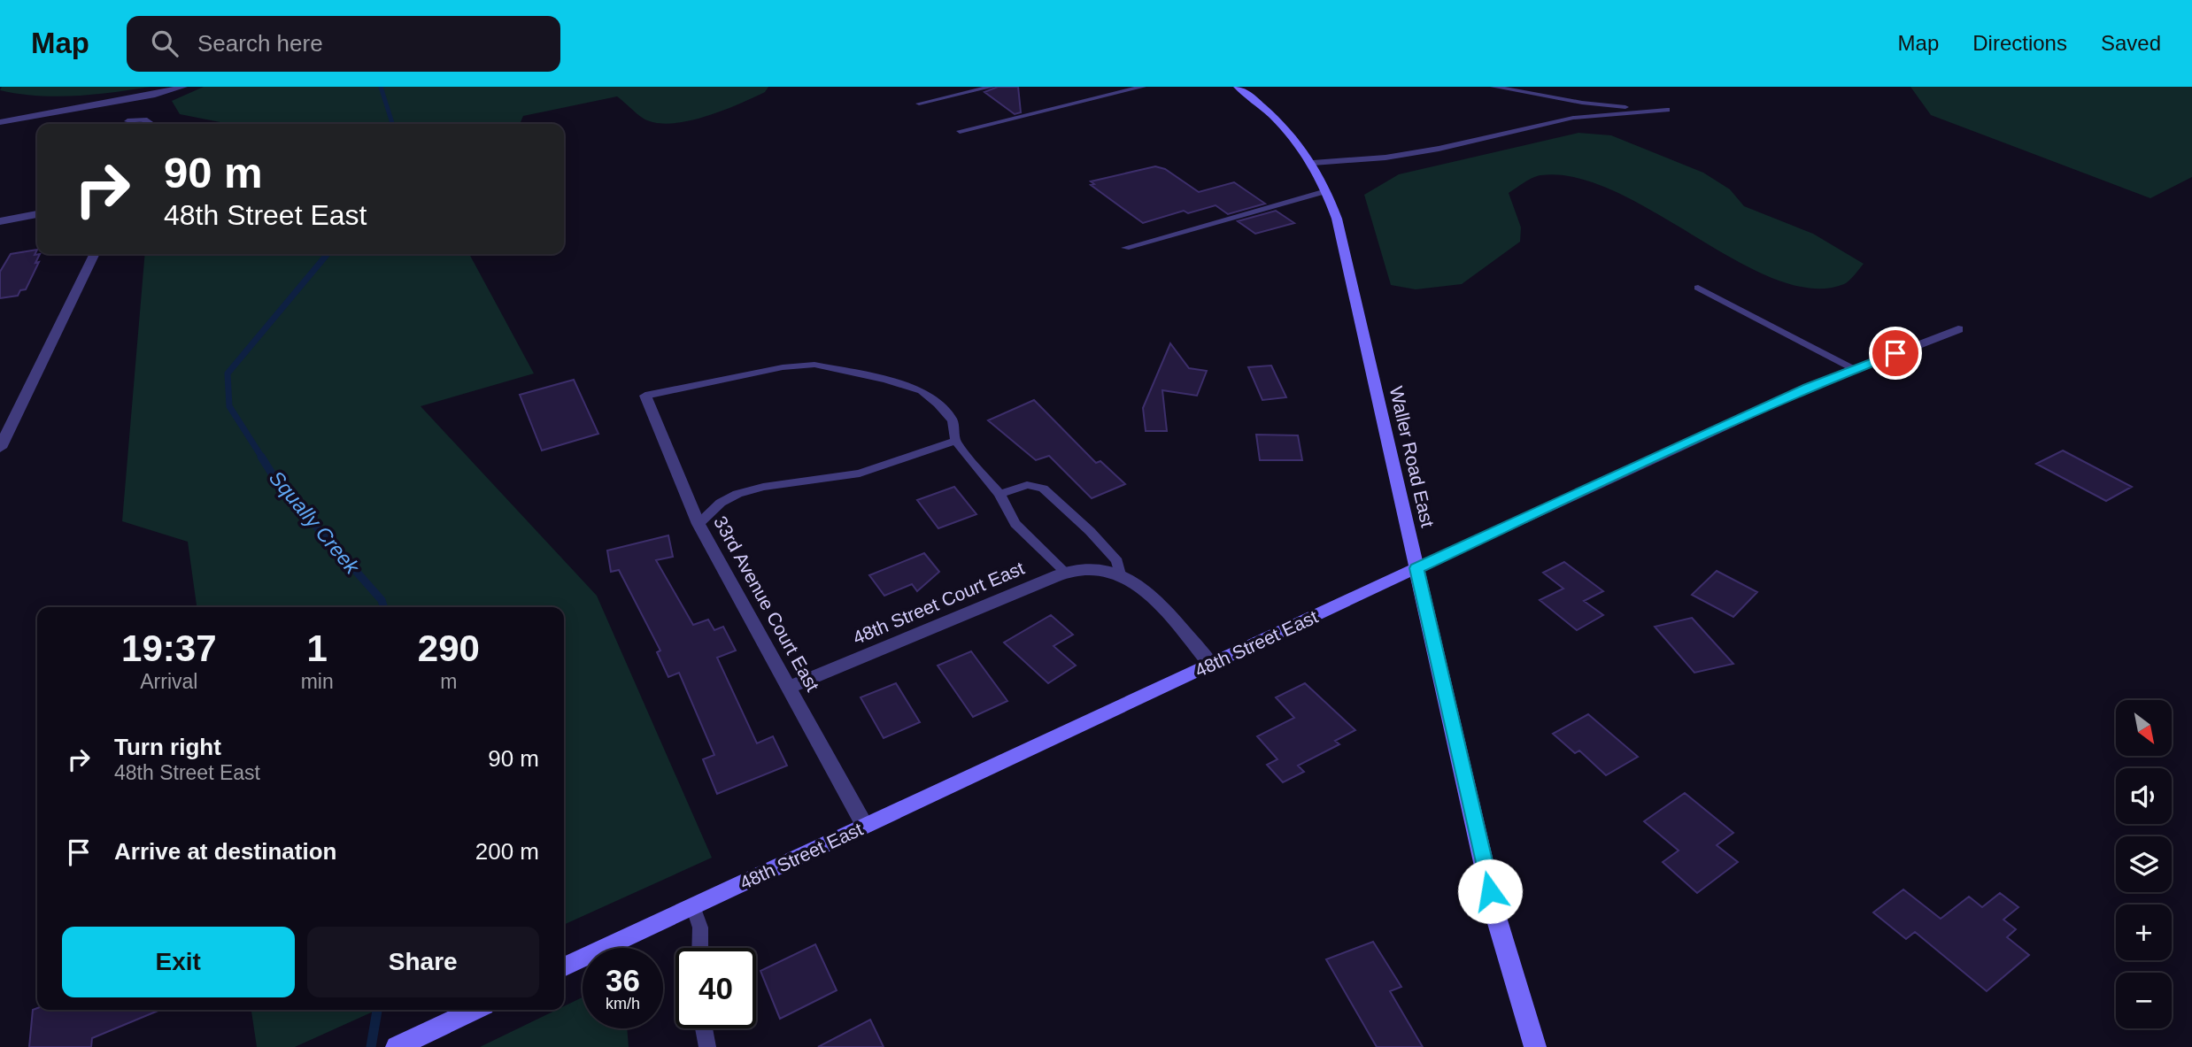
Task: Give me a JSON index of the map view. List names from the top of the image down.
{
  "streets": {
    "street": [
      "Waller Road East",
      "48th Street Court East",
      "33rd Avenue Court East",
      "48th Street East"
    ]
  },
  "crossings": [
    ["Waller Road East", "48th Street East"],
    ["48th Street Court East", "33rd Avenue Court East"],
    ["33rd Avenue Court East", "48th Street East"]
  ],
  "water": ["Squally Creek"],
  "north": "bottom right",
  "page": {
    "header": "Map",
    "search": "Search here",
    "nav": ["Map", "Directions", "Saved"],
    "turn": ["90 m", "48th Street East"],
    "eta": [
      "19:37",
      "Arrival",
      "1",
      "min",
      "290",
      "m"
    ],
    "map_buttons": ["+", "−"],
    "list": [
      {
        "name": "Turn right",
        "note": "48th Street East",
        "value": "90 m"
      },
      {
        "name": "Arrive at destination",
        "value": "200 m"
      }
    ],
    "buttons": ["Exit", "Share"],
    "speed": "36 km/h",
    "limit": "40"
  }
}
